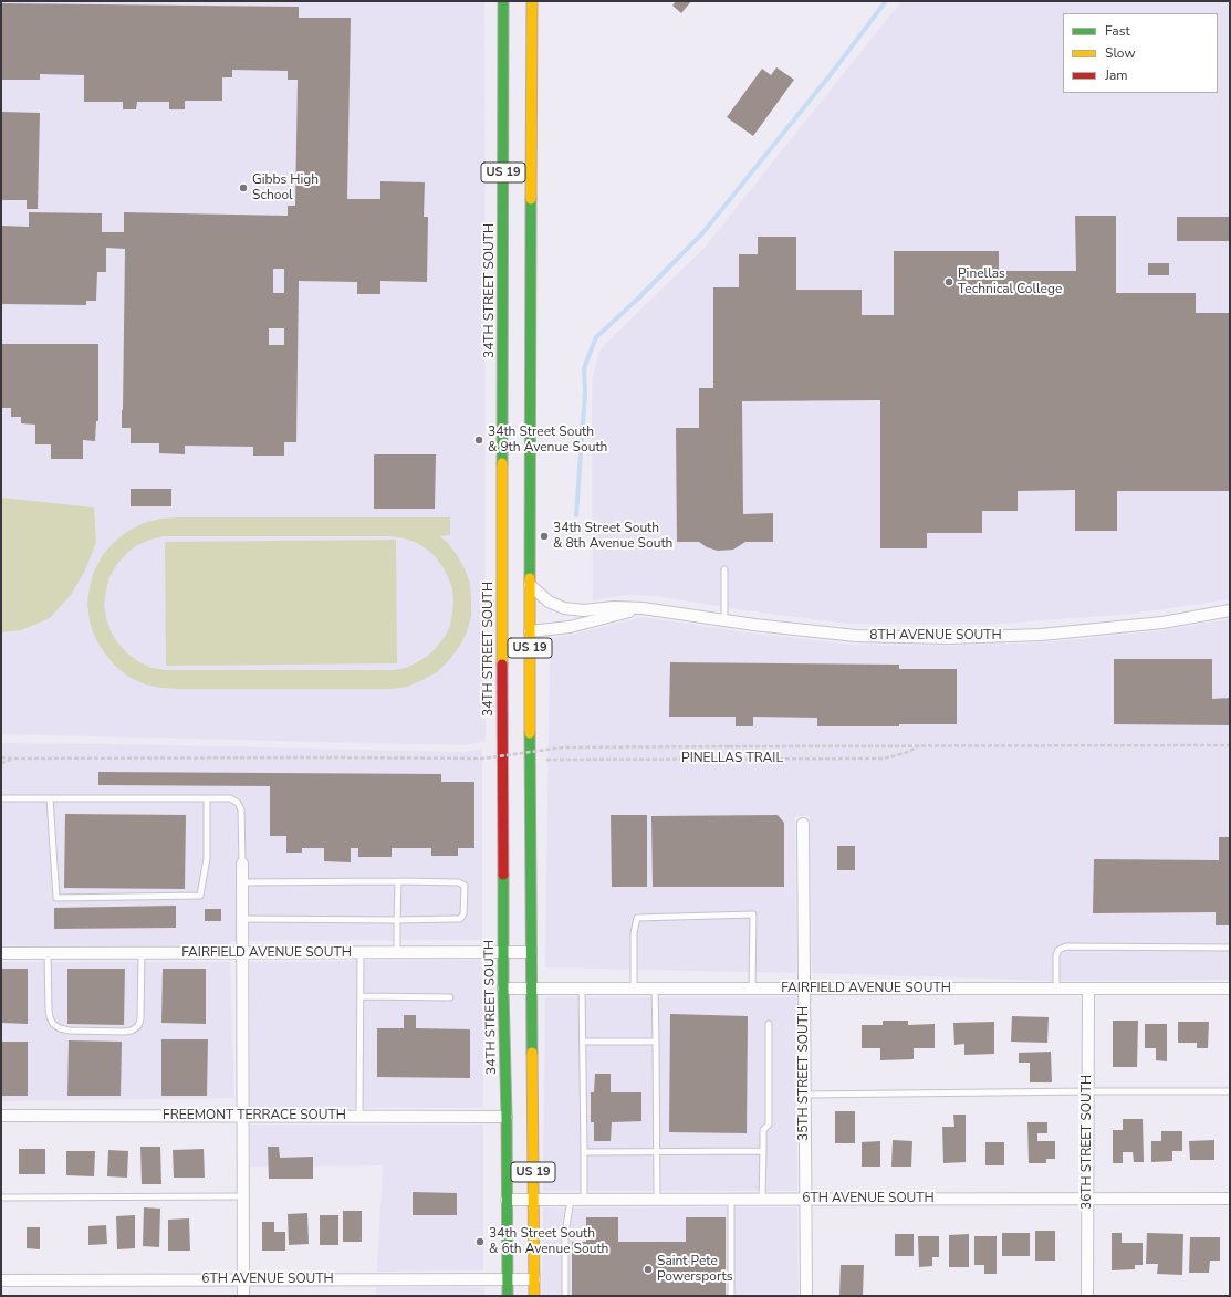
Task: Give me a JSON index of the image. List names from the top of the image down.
{
  "streets": {
    "highway": ["US 19", "34TH STREET SOUTH"],
    "street": [
      "8TH AVENUE SOUTH",
      "FAIRFIELD AVENUE SOUTH",
      "35TH STREET SOUTH",
      "FREEMONT TERRACE SOUTH",
      "36TH STREET SOUTH",
      "6TH AVENUE SOUTH"
    ],
    "path": ["PINELLAS TRAIL"]
  },
  "crossings": [
    ["US 19", "8TH AVENUE SOUTH"],
    ["US 19", "FAIRFIELD AVENUE SOUTH"],
    ["US 19", "6TH AVENUE SOUTH"],
    ["34TH STREET SOUTH", "FAIRFIELD AVENUE SOUTH"],
    ["34TH STREET SOUTH", "FREEMONT TERRACE SOUTH"],
    ["34TH STREET SOUTH", "6TH AVENUE SOUTH"],
    ["FAIRFIELD AVENUE SOUTH", "35TH STREET SOUTH"],
    ["FAIRFIELD AVENUE SOUTH", "36TH STREET SOUTH"],
    ["35TH STREET SOUTH", "6TH AVENUE SOUTH"],
    ["36TH STREET SOUTH", "6TH AVENUE SOUTH"]
  ],
  "places": [
    "Gibbs High School",
    "Pinellas Technical College",
    "34th Street South & 9th Avenue South",
    "34th Street South & 8th Avenue South",
    "34th Street South & 6th Avenue South",
    "Saint Pete Powersports"
  ],
  "legend": ["Fast", "Slow", "Jam"]
}
